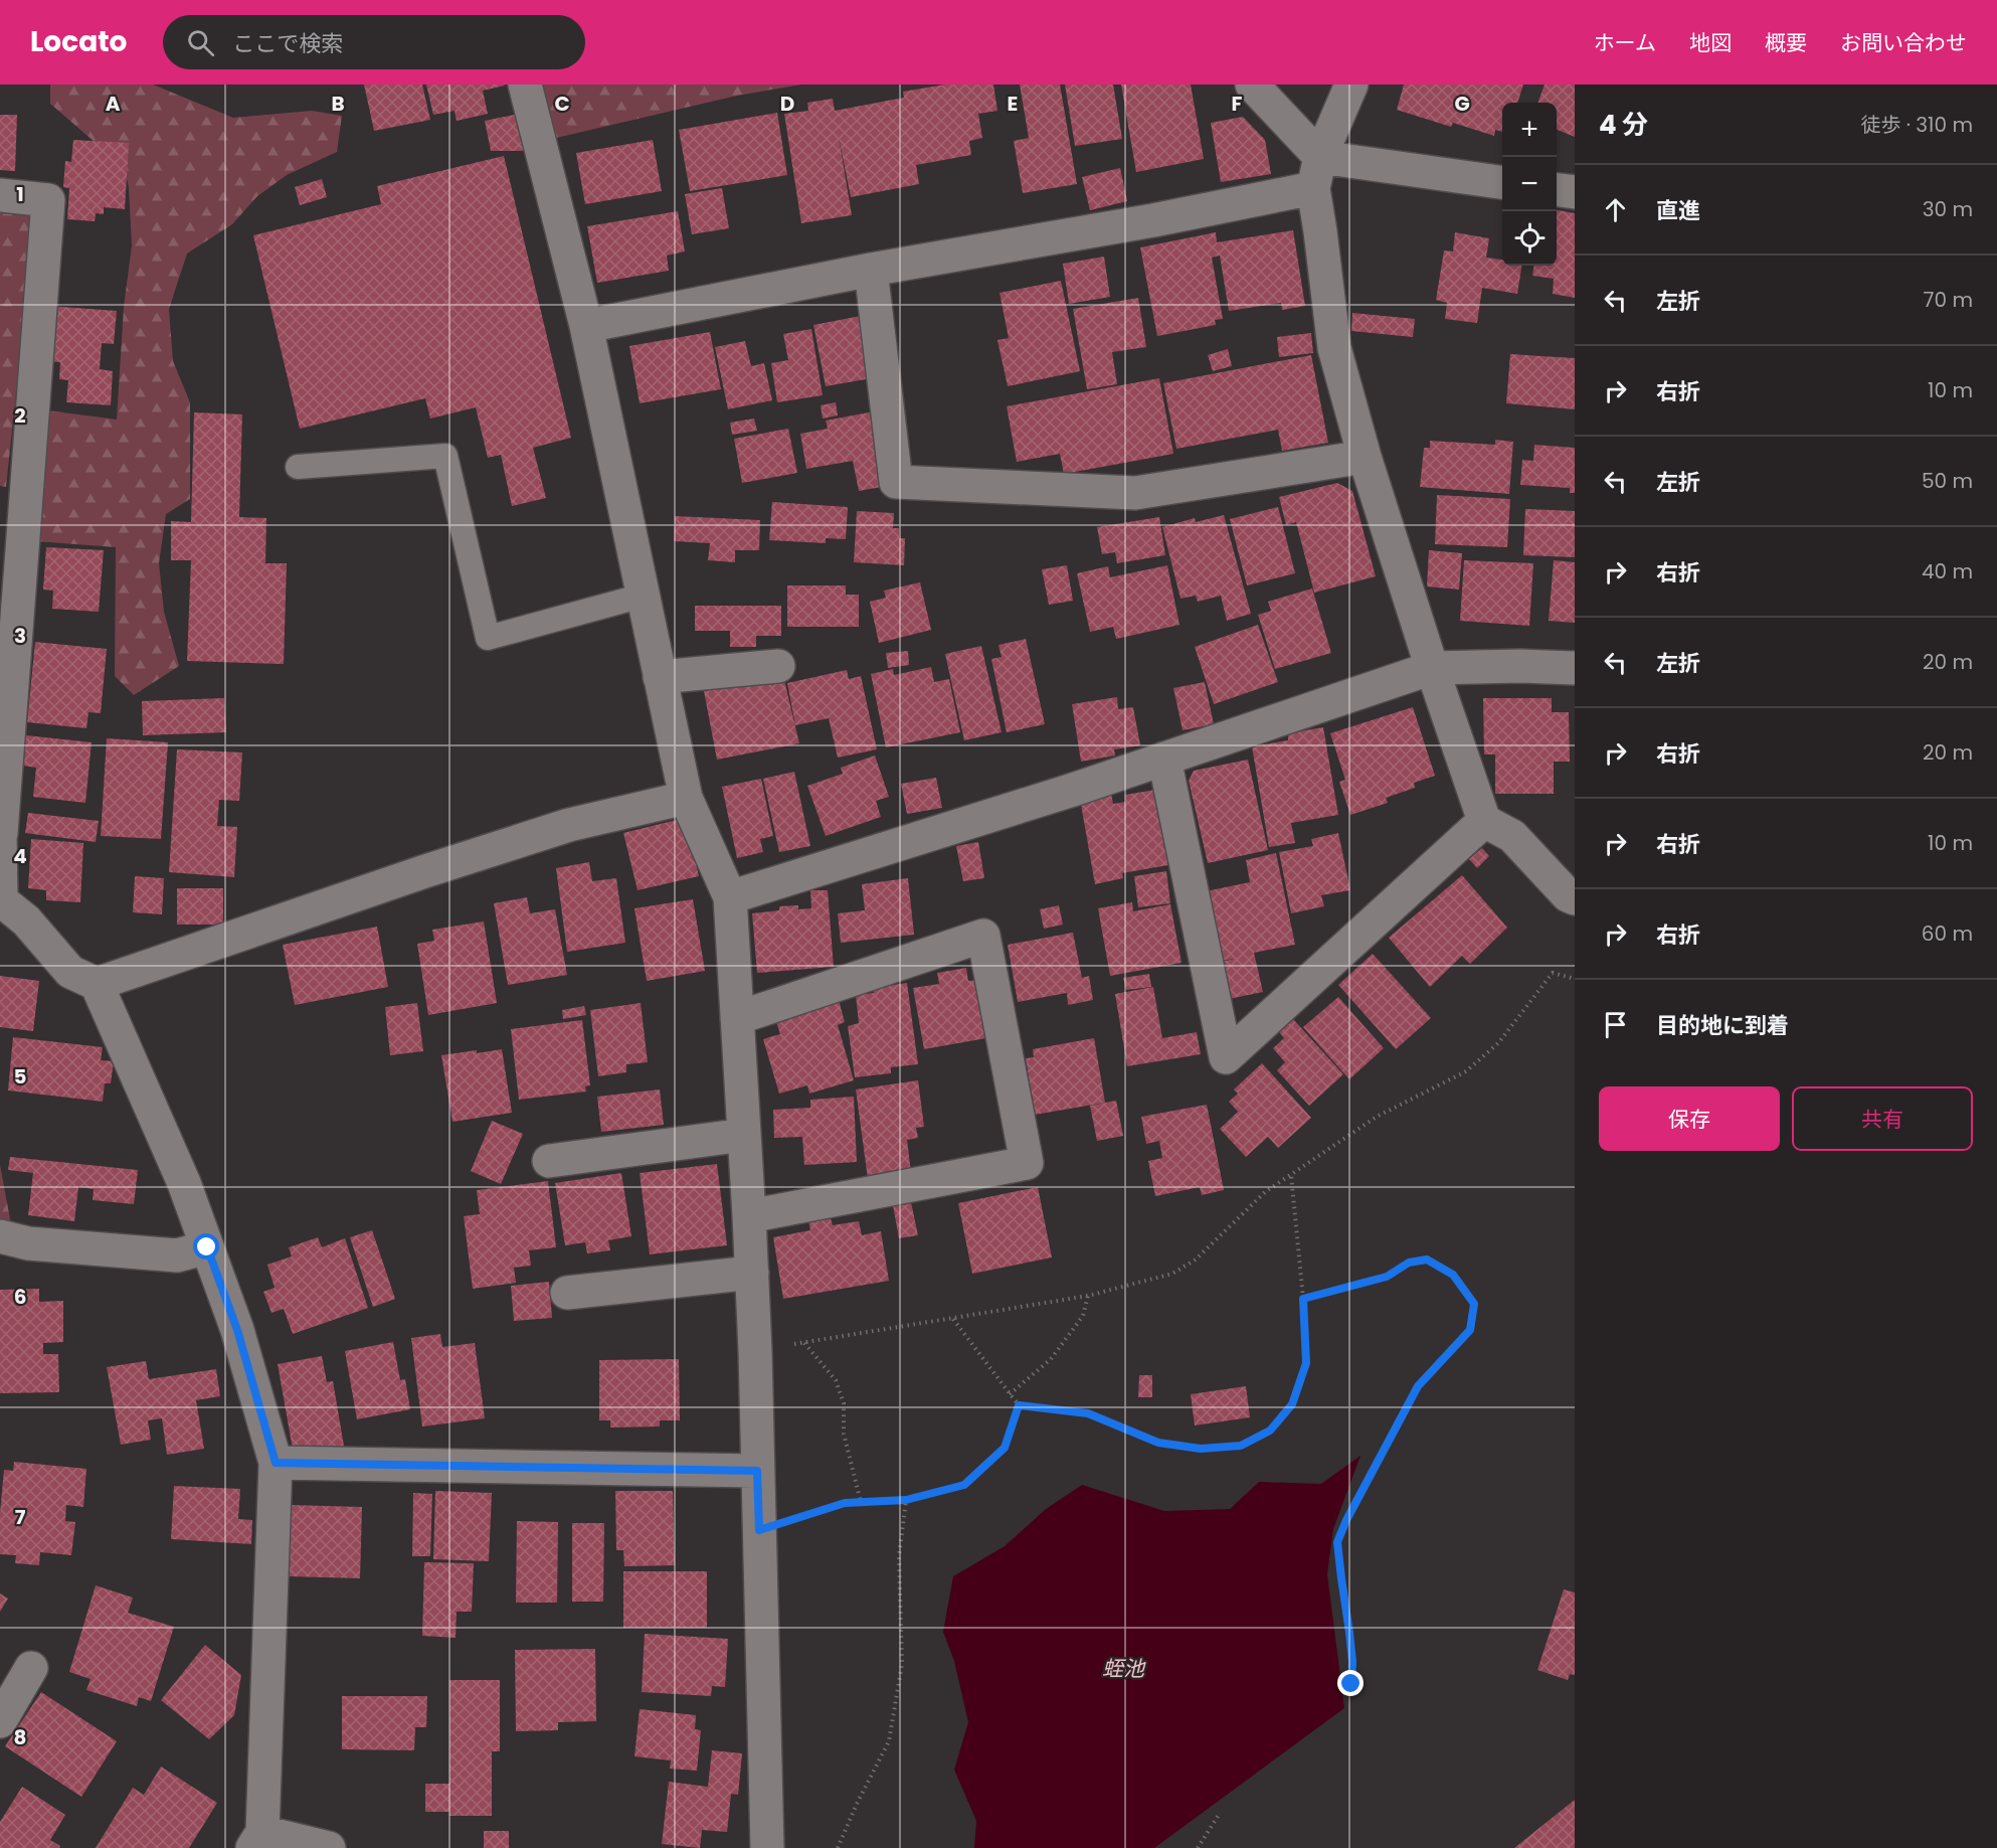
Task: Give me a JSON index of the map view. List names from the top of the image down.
{
  "water": ["蛭池"],
  "page": {
    "header": "Locato",
    "search": "ここで検索",
    "nav": [
      "ホーム",
      "地図",
      "概要",
      "お問い合わせ"
    ],
    "heading": ["4 分", "徒歩 · 310 m"],
    "map_buttons": ["+", "−"],
    "list": [
      ["直進", "30 m"],
      ["左折", "70 m"],
      ["右折", "10 m"],
      ["左折", "50 m"],
      ["右折", "40 m"],
      ["左折", "20 m"],
      ["右折", "20 m"],
      ["右折", "10 m"],
      ["右折", "60 m"],
      "目的地に到着"
    ],
    "buttons": ["保存", "共有"]
  },
  "grid": {
    "columns": [
      "A",
      "B",
      "C",
      "D",
      "E",
      "F",
      "G"
    ],
    "rows": [
      "1",
      "2",
      "3",
      "4",
      "5",
      "6",
      "7",
      "8"
    ]
  }
}
